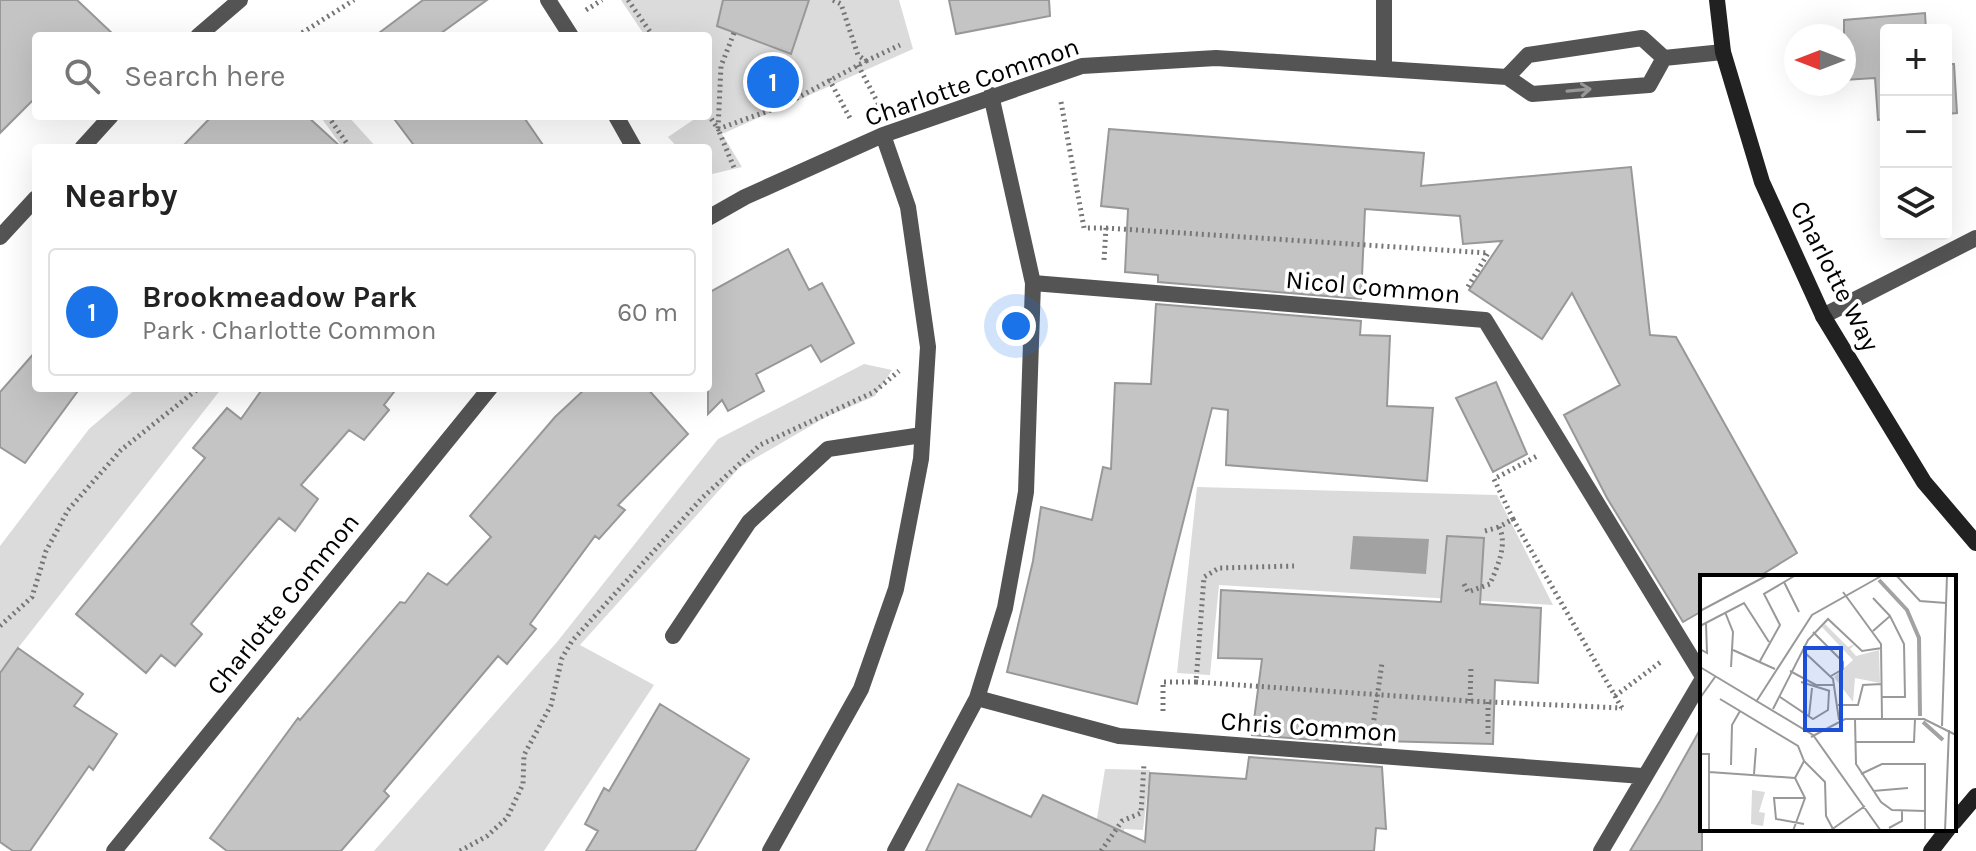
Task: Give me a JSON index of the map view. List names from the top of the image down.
{
  "streets": {
    "street": [
      "Charlotte Common",
      "Charlotte Way",
      "Nicol Common",
      "Chris Common"
    ]
  },
  "crossings": [
    ["Nicol Common", "Chris Common"]
  ],
  "north": "left",
  "page": {
    "map_buttons": ["+", "−"],
    "search": "Search here",
    "pins": "1",
    "heading": "Nearby",
    "list": [
      {
        "mark": "1",
        "name": "Brookmeadow Park",
        "note": "Park · Charlotte Common",
        "value": "60 m"
      }
    ]
  }
}
